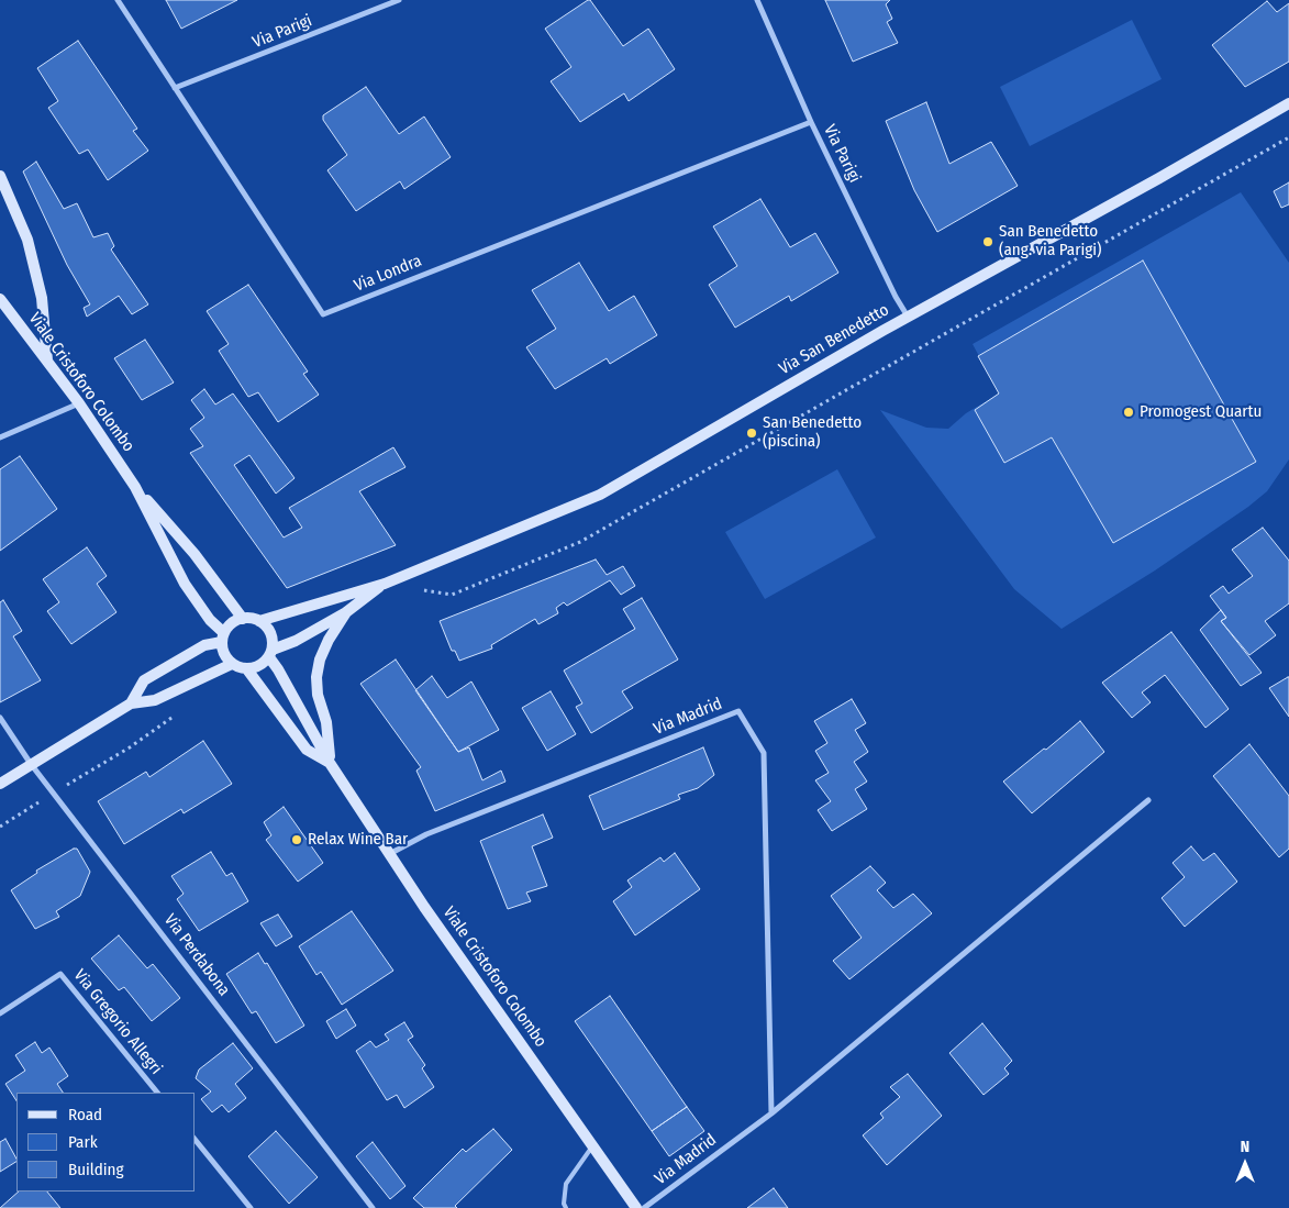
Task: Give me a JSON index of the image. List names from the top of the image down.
{
  "streets": {
    "main road": ["Via San Benedetto", "Viale Cristoforo Colombo"],
    "street": [
      "Via Parigi",
      "Via Londra",
      "Via Madrid",
      "Via Perdabona",
      "Via Gregorio Allegri"
    ]
  },
  "crossings": [
    ["Via Parigi", "Via Londra"],
    ["Via Parigi", "Via San Benedetto"],
    ["Via San Benedetto", "Viale Cristoforo Colombo"],
    ["Viale Cristoforo Colombo", "Via Madrid"]
  ],
  "places": [
    "San Benedetto (ang. via Parigi)",
    "Promogest Quartu",
    "San Benedetto (piscina)",
    "Relax Wine Bar"
  ],
  "legend": ["Road", "Park", "Building"],
  "north": "top"
}
